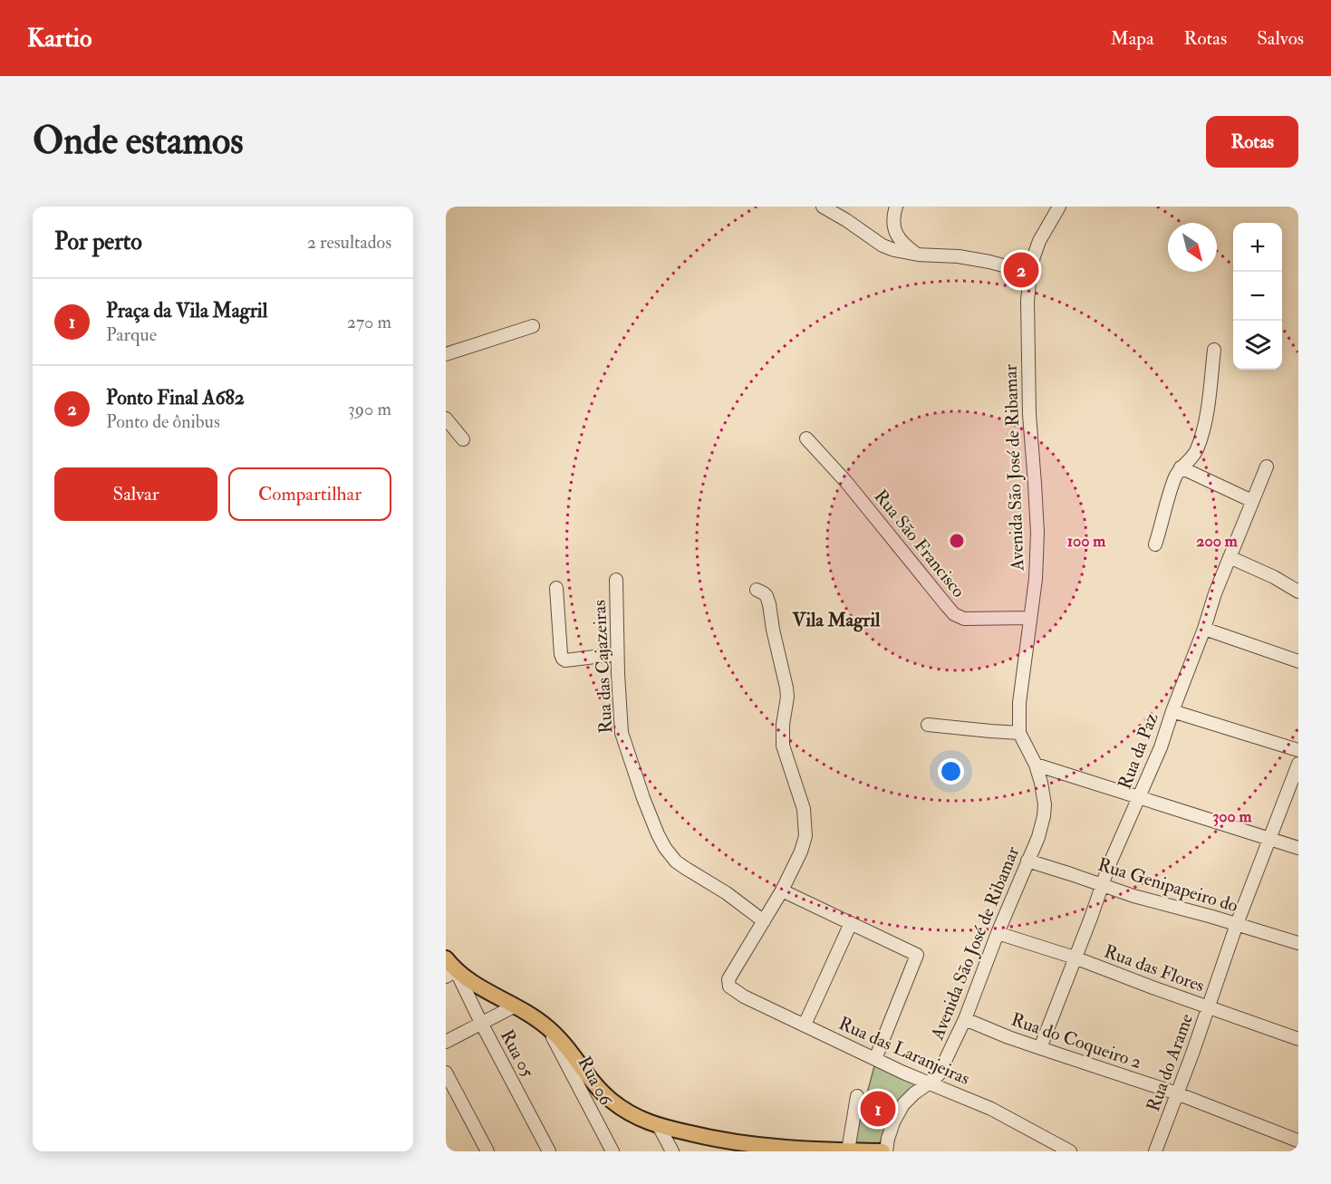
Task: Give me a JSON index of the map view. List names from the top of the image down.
{
  "streets": {
    "street": [
      "Avenida São José de Ribamar",
      "Rua São Francisco",
      "Rua das Cajazeiras",
      "Rua da Paz",
      "Rua Genipapeiro do",
      "Rua das Flores",
      "Rua do Coqueiro 2",
      "Rua das Laranjeiras",
      "Rua 05",
      "Rua do Arame",
      "Rua 06"
    ]
  },
  "crossings": [
    ["Avenida São José de Ribamar", "Rua São Francisco"],
    ["Avenida São José de Ribamar", "Rua Genipapeiro do"],
    ["Avenida São José de Ribamar", "Rua das Flores"],
    ["Avenida São José de Ribamar", "Rua do Coqueiro 2"],
    ["Avenida São José de Ribamar", "Rua das Laranjeiras"],
    ["Rua das Cajazeiras", "Rua das Laranjeiras"],
    ["Rua da Paz", "Rua Genipapeiro do"],
    ["Rua da Paz", "Rua das Flores"],
    ["Rua da Paz", "Rua do Coqueiro 2"],
    ["Rua Genipapeiro do", "Rua do Arame"],
    ["Rua das Flores", "Rua do Arame"],
    ["Rua do Coqueiro 2", "Rua do Arame"]
  ],
  "districts": ["Vila Magril"],
  "north": "bottom right",
  "page": {
    "header": "Kartio",
    "nav": ["Mapa", "Rotas", "Salvos"],
    "buttons": [
      "Rotas",
      ["Salvar", "Compartilhar"]
    ],
    "title": "Onde estamos",
    "heading": ["Por perto", "2 resultados"],
    "map_buttons": ["+", "−"],
    "pins": ["2", "1"],
    "list": [
      {
        "mark": "1",
        "name": "Praça da Vila Magril",
        "note": "Parque",
        "value": "270 m"
      },
      {
        "mark": "2",
        "name": "Ponto Final A682",
        "note": "Ponto de ônibus",
        "value": "390 m"
      }
    ]
  },
  "rings": ["100 m", "200 m", "300 m"]
}
